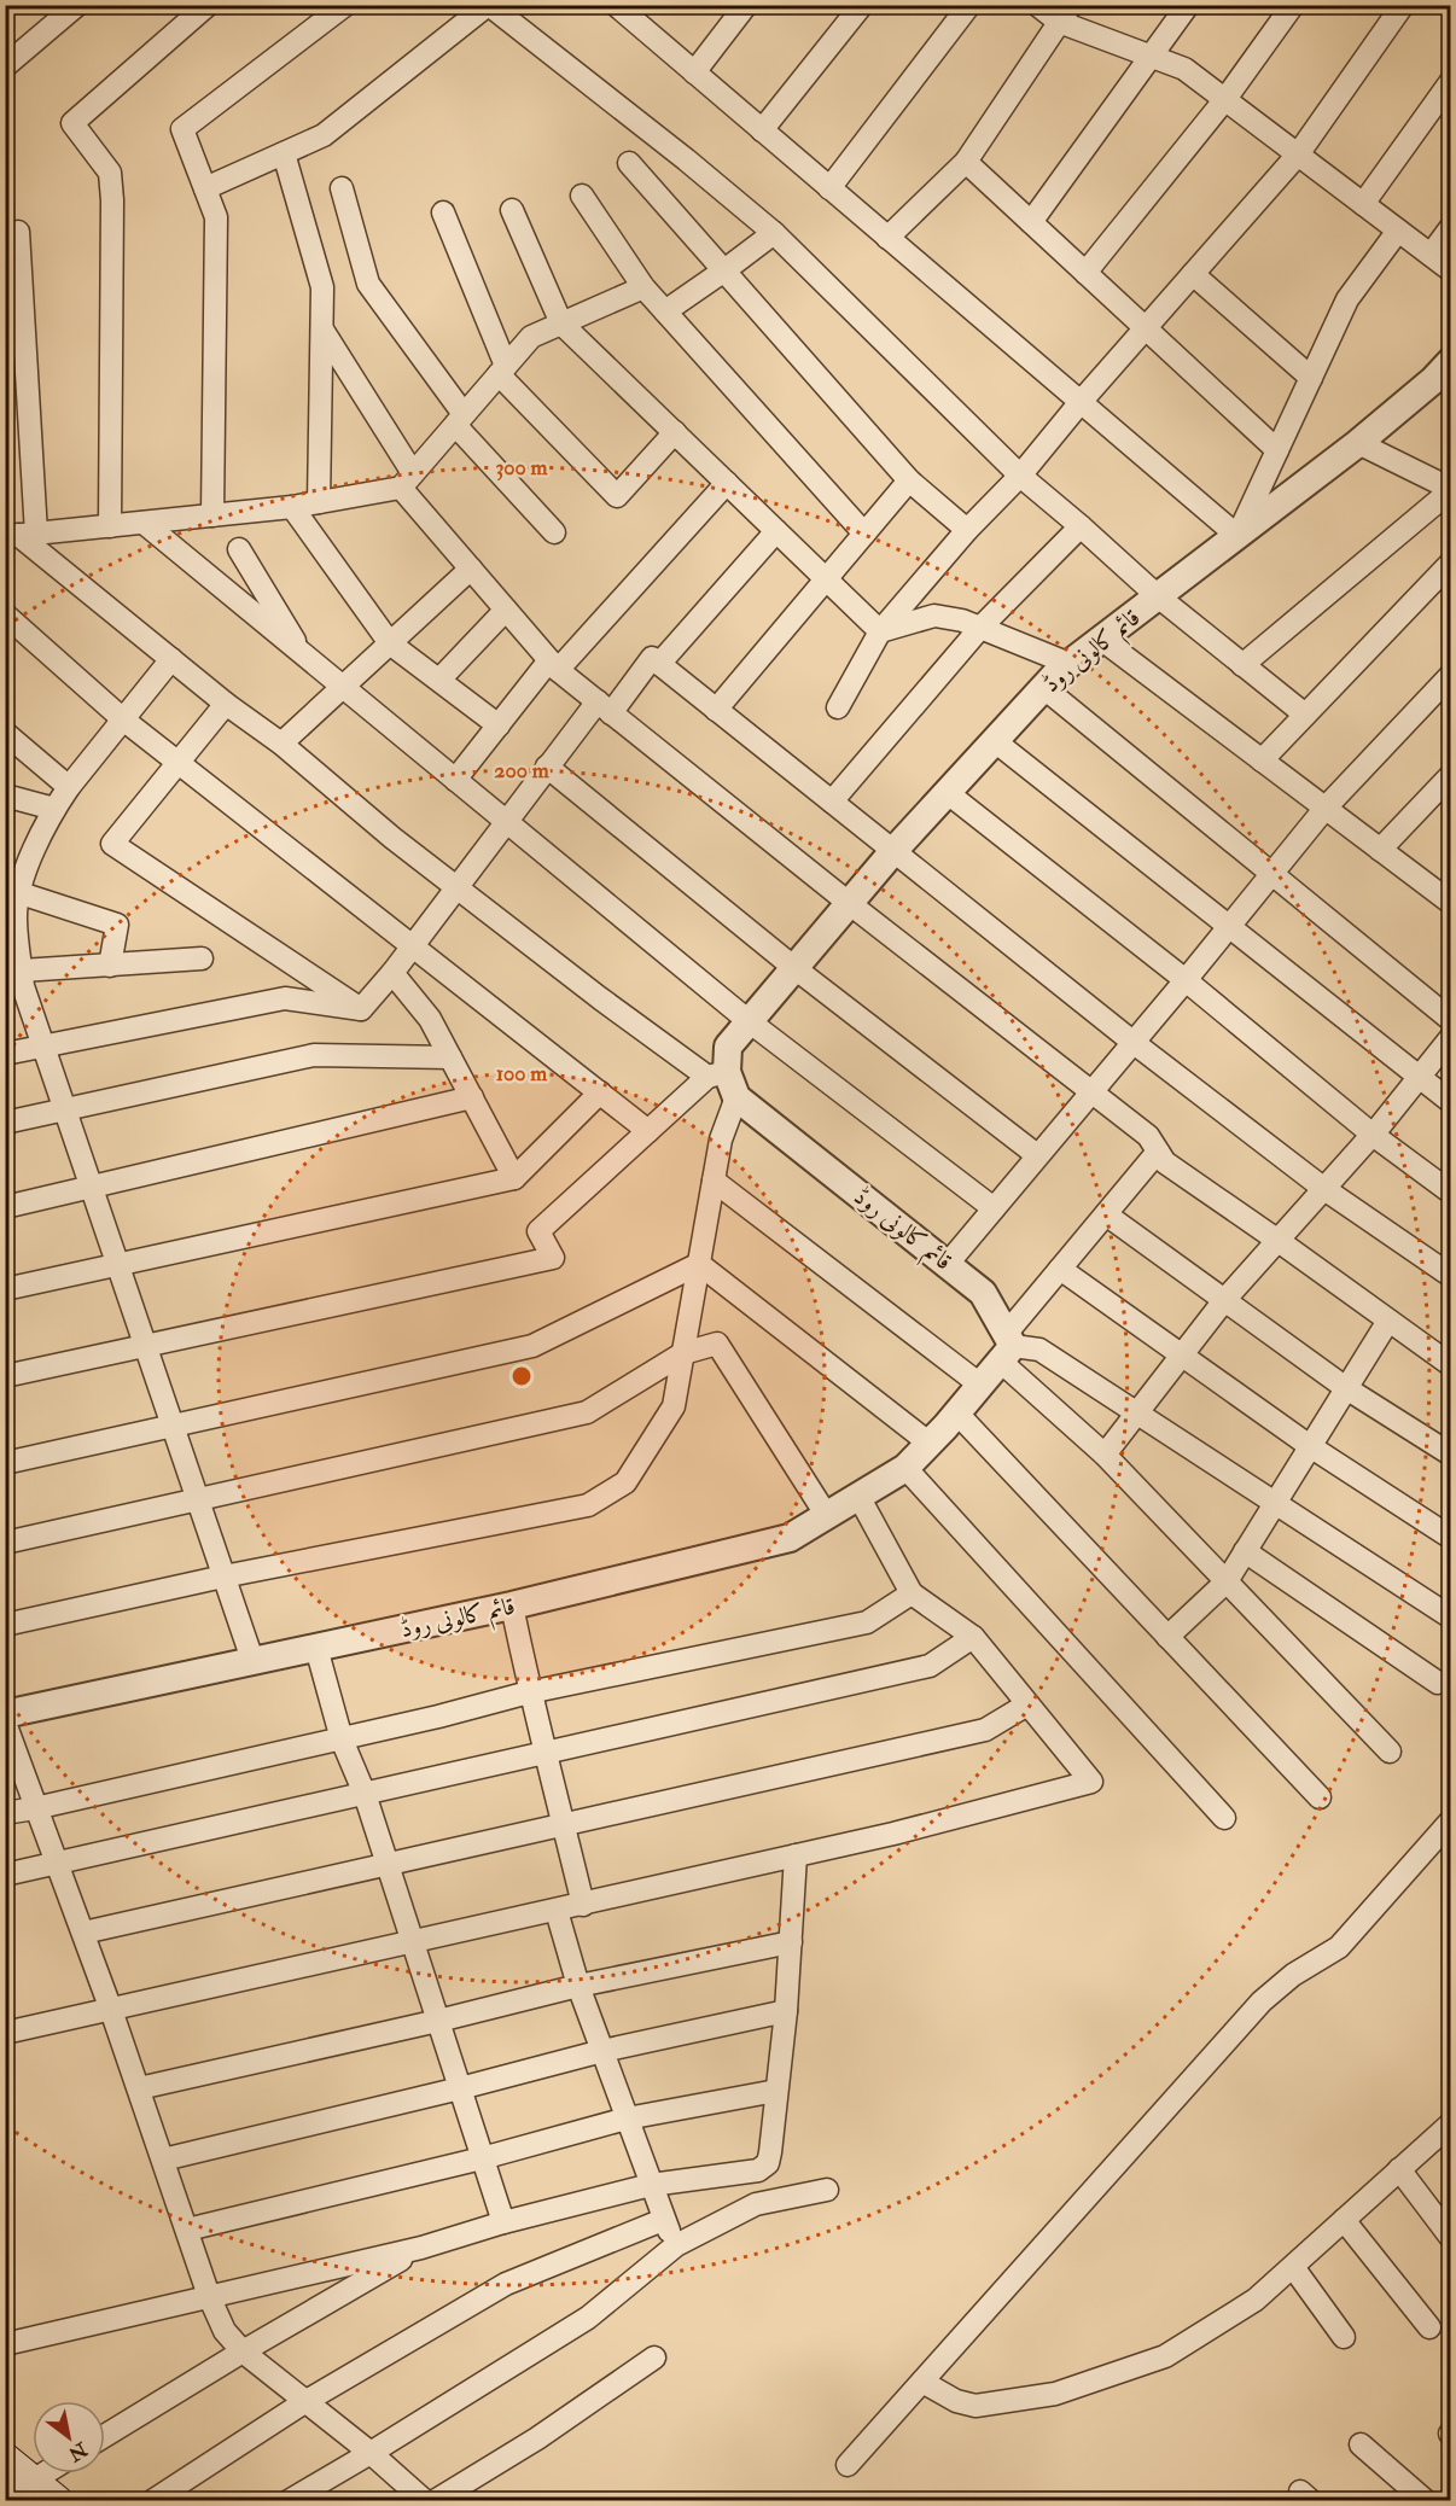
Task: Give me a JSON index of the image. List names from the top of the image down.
{
  "streets": {
    "street": ["قائم کالونی روڈ"]
  },
  "north": "bottom right",
  "rings": ["300 m", "200 m", "100 m"]
}
